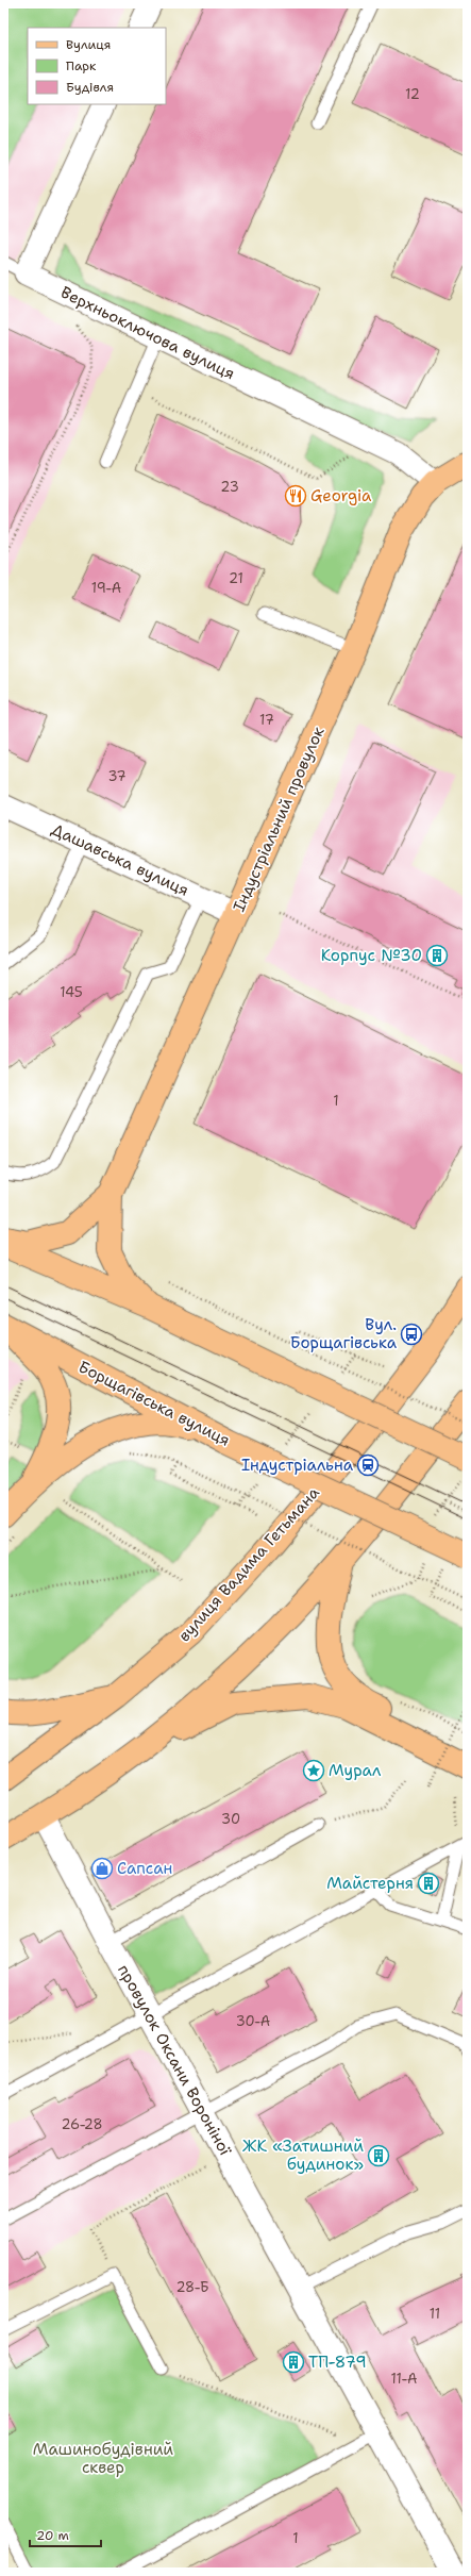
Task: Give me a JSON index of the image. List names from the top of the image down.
{
  "streets": {
    "main road": ["Індустріальний провулок", "Борщагівська вулиця", "вулиця Вадима Гетьмана"],
    "street": ["Верхньоключова вулиця", "Дашавська вулиця", "провулок Оксани Вороніної"]
  },
  "crossings": [
    ["Верхньоключова вулиця", "Індустріальний провулок"],
    ["Індустріальний провулок", "Дашавська вулиця"]
  ],
  "parks": ["Машинобудівний сквер"],
  "places": {
    "restaurant": ["Georgia"],
    "building": [
      "Корпус №30",
      "Майстерня",
      "ЖК «Затишний будинок»",
      "ТП-879"
    ],
    "bus stop": ["Вул. Борщагівська"],
    "station": ["Індустріальна"],
    "place": ["Мурал"],
    "shop": ["Сапсан"]
  },
  "house_numbers": [
    "12",
    "23",
    "21",
    "19-А",
    "17",
    "37",
    "145",
    "1",
    "30",
    "30-А",
    "26-28",
    "28-Б",
    "11",
    "11-А",
    "1"
  ],
  "legend": ["Вулиця", "Парк", "Будівля"],
  "scale_bar": "20 m"
}
